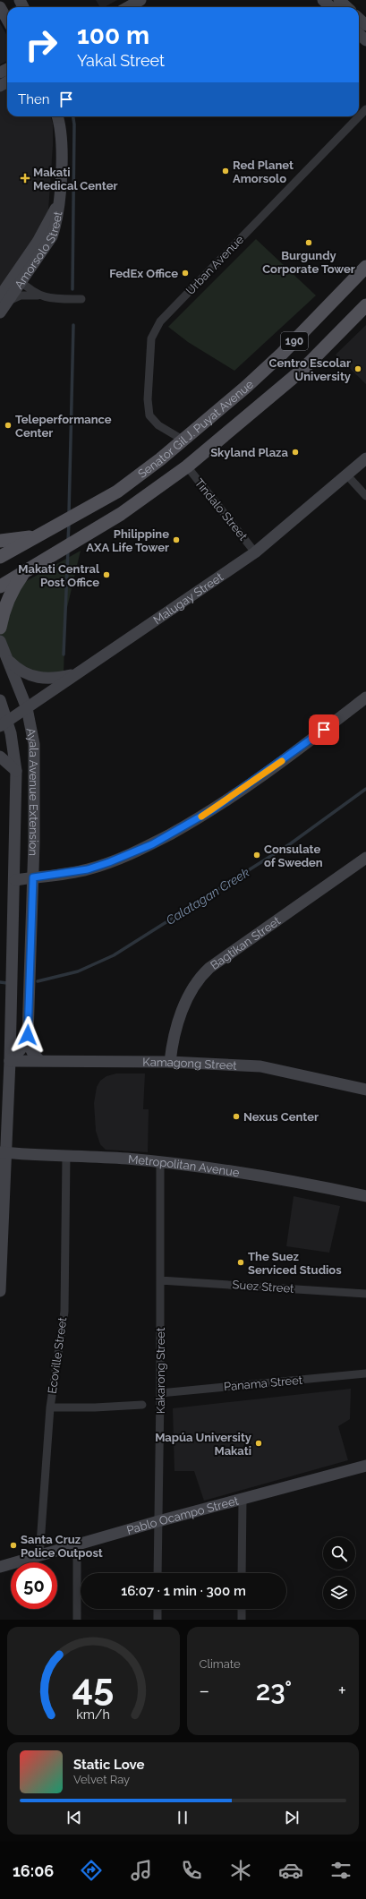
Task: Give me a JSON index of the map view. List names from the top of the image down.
{
  "streets": {
    "main road": [
      "Amorsolo Street",
      "190",
      "Senator Gil J. Puyat Avenue",
      "Malugay Street",
      "Ayala Avenue Extension",
      "Bagtikan Street",
      "Kamagong Street",
      "Metropolitan Avenue",
      "Pablo Ocampo Street"
    ],
    "street": [
      "Urban Avenue",
      "Tindalo Street",
      "Suez Street",
      "Ecoville Street",
      "Kakarong Street",
      "Panama Street"
    ]
  },
  "crossings": [
    ["Urban Avenue", "Senator Gil J. Puyat Avenue"],
    ["Senator Gil J. Puyat Avenue", "Tindalo Street"],
    ["Tindalo Street", "Malugay Street"],
    ["Malugay Street", "Ayala Avenue Extension"],
    ["Ayala Avenue Extension", "Kamagong Street"],
    ["Ayala Avenue Extension", "Metropolitan Avenue"],
    ["Bagtikan Street", "Kamagong Street"],
    ["Metropolitan Avenue", "Ecoville Street"],
    ["Metropolitan Avenue", "Kakarong Street"],
    ["Suez Street", "Kakarong Street"],
    ["Ecoville Street", "Pablo Ocampo Street"],
    ["Kakarong Street", "Panama Street"],
    ["Kakarong Street", "Pablo Ocampo Street"]
  ],
  "water": ["Calatagan Creek"],
  "places": {
    "other": [
      "Red Planet Amorsolo",
      "Burgundy Corporate Tower",
      "FedEx Office",
      "Centro Escolar University",
      "Teleperformance Center",
      "Skyland Plaza",
      "Philippine AXA Life Tower",
      "Makati Central Post Office",
      "Consulate of Sweden",
      "Nexus Center",
      "The Suez Serviced Studios",
      "Mapúa University Makati",
      "Santa Cruz Police Outpost"
    ],
    "health": ["Makati Medical Center"]
  },
  "page": {
    "turn": ["100 m", "Yakal Street"],
    "then": "Then",
    "limit": "50",
    "trip": "16:07 · 1 min · 300 m",
    "tile": "Climate",
    "heat": ["−", "23°", "+"],
    "song": ["Static Love", "Velvet Ray"],
    "tabs": "16:06",
    "gauge": ["45", "km/h"]
  }
}
